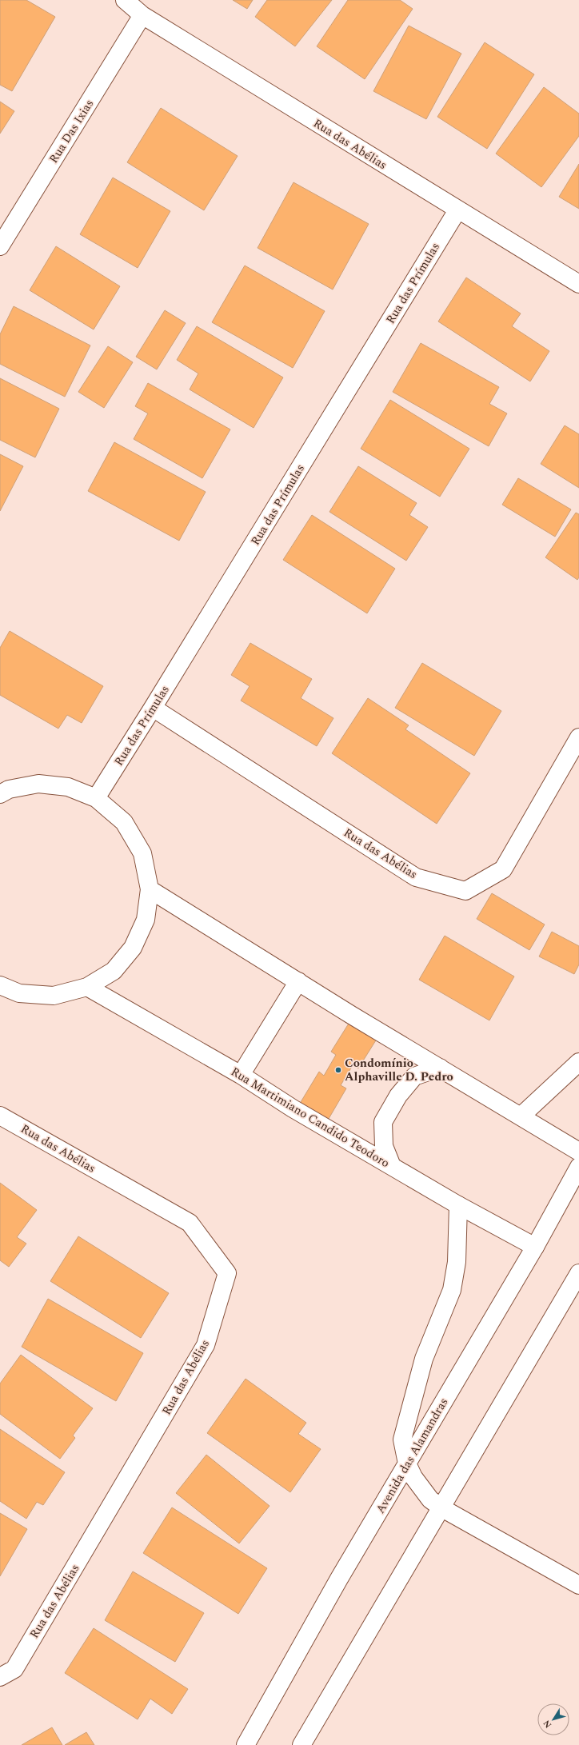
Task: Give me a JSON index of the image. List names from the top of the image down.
{
  "streets": {
    "street": [
      "Rua Das Ixias",
      "Rua das Abélias",
      "Rua das Prímulas",
      "Rua Martimiano Candido Teodoro",
      "Avenida das Alamandras"
    ]
  },
  "crossings": [
    ["Rua Das Ixias", "Rua das Abélias"],
    ["Rua das Abélias", "Rua das Prímulas"],
    ["Rua Martimiano Candido Teodoro", "Avenida das Alamandras"]
  ],
  "places": ["Condomínio Alphaville D. Pedro"],
  "north": "bottom left"
}
